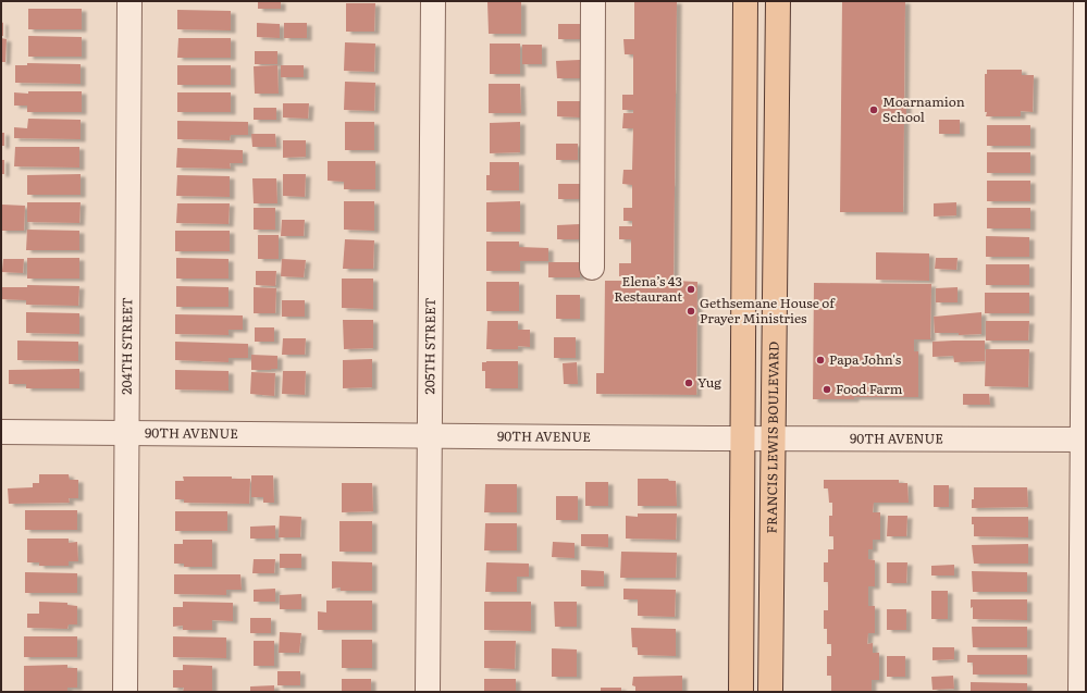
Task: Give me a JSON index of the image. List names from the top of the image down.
{
  "streets": {
    "main road": ["FRANCIS LEWIS BOULEVARD"],
    "street": ["204TH STREET", "205TH STREET", "90TH AVENUE"]
  },
  "crossings": [
    ["204TH STREET", "90TH AVENUE"],
    ["205TH STREET", "90TH AVENUE"],
    ["90TH AVENUE", "FRANCIS LEWIS BOULEVARD"]
  ],
  "places": [
    "Moarnamion School",
    "Elena’s 43 Restaurant",
    "Gethsemane House of Prayer Ministries",
    "Papa John's",
    "Yug",
    "Food Farm"
  ]
}
